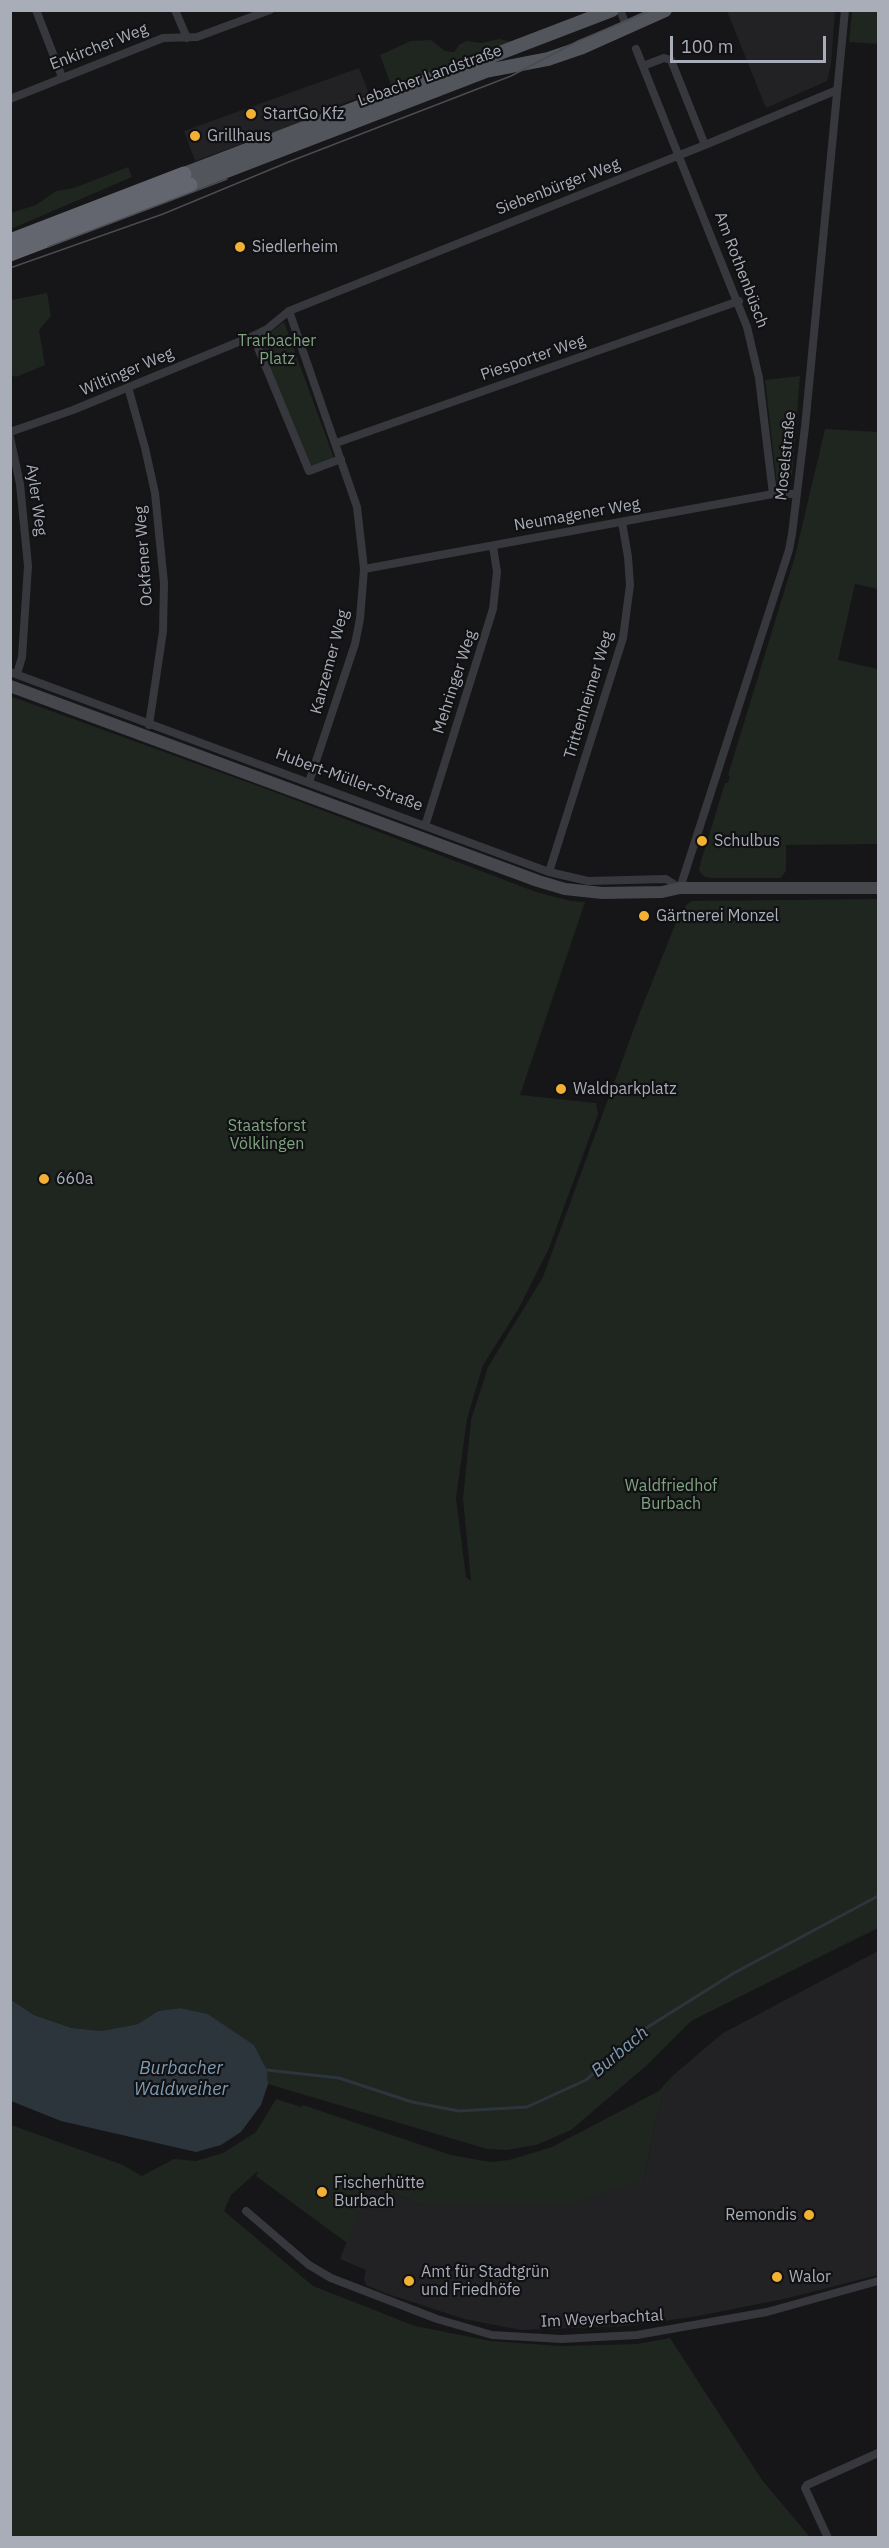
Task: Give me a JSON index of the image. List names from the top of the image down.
{
  "streets": {
    "highway": ["Lebacher Landstraße"],
    "main road": ["Hubert-Müller-Straße"],
    "street": [
      "Enkircher Weg",
      "Siebenbürger Weg",
      "Am Rothenbüsch",
      "Piesporter Weg",
      "Wiltinger Weg",
      "Moselstraße",
      "Ayler Weg",
      "Neumagener Weg",
      "Ockfener Weg",
      "Kanzemer Weg",
      "Mehringer Weg",
      "Trittenheimer Weg",
      "Im Weyerbachtal"
    ]
  },
  "crossings": [
    ["Siebenbürger Weg", "Am Rothenbüsch"],
    ["Siebenbürger Weg", "Moselstraße"],
    ["Am Rothenbüsch", "Piesporter Weg"],
    ["Am Rothenbüsch", "Neumagener Weg"],
    ["Piesporter Weg", "Kanzemer Weg"],
    ["Wiltinger Weg", "Ockfener Weg"],
    ["Moselstraße", "Neumagener Weg"],
    ["Moselstraße", "Hubert-Müller-Straße"],
    ["Ayler Weg", "Hubert-Müller-Straße"],
    ["Neumagener Weg", "Kanzemer Weg"],
    ["Neumagener Weg", "Mehringer Weg"],
    ["Neumagener Weg", "Trittenheimer Weg"],
    ["Ockfener Weg", "Hubert-Müller-Straße"],
    ["Kanzemer Weg", "Hubert-Müller-Straße"],
    ["Mehringer Weg", "Hubert-Müller-Straße"],
    ["Trittenheimer Weg", "Hubert-Müller-Straße"]
  ],
  "water": ["Burbach", "Burbacher Waldweiher"],
  "parks": ["Trarbacher Platz", "Staatsforst Völklingen", "Waldfriedhof Burbach"],
  "places": [
    "StartGo Kfz",
    "Grillhaus",
    "Siedlerheim",
    "Schulbus",
    "Gärtnerei Monzel",
    "Waldparkplatz",
    "660a",
    "Fischerhütte Burbach",
    "Remondis",
    "Walor",
    "Amt für Stadtgrün und Friedhöfe"
  ],
  "scale_bar": "100 m"
}
